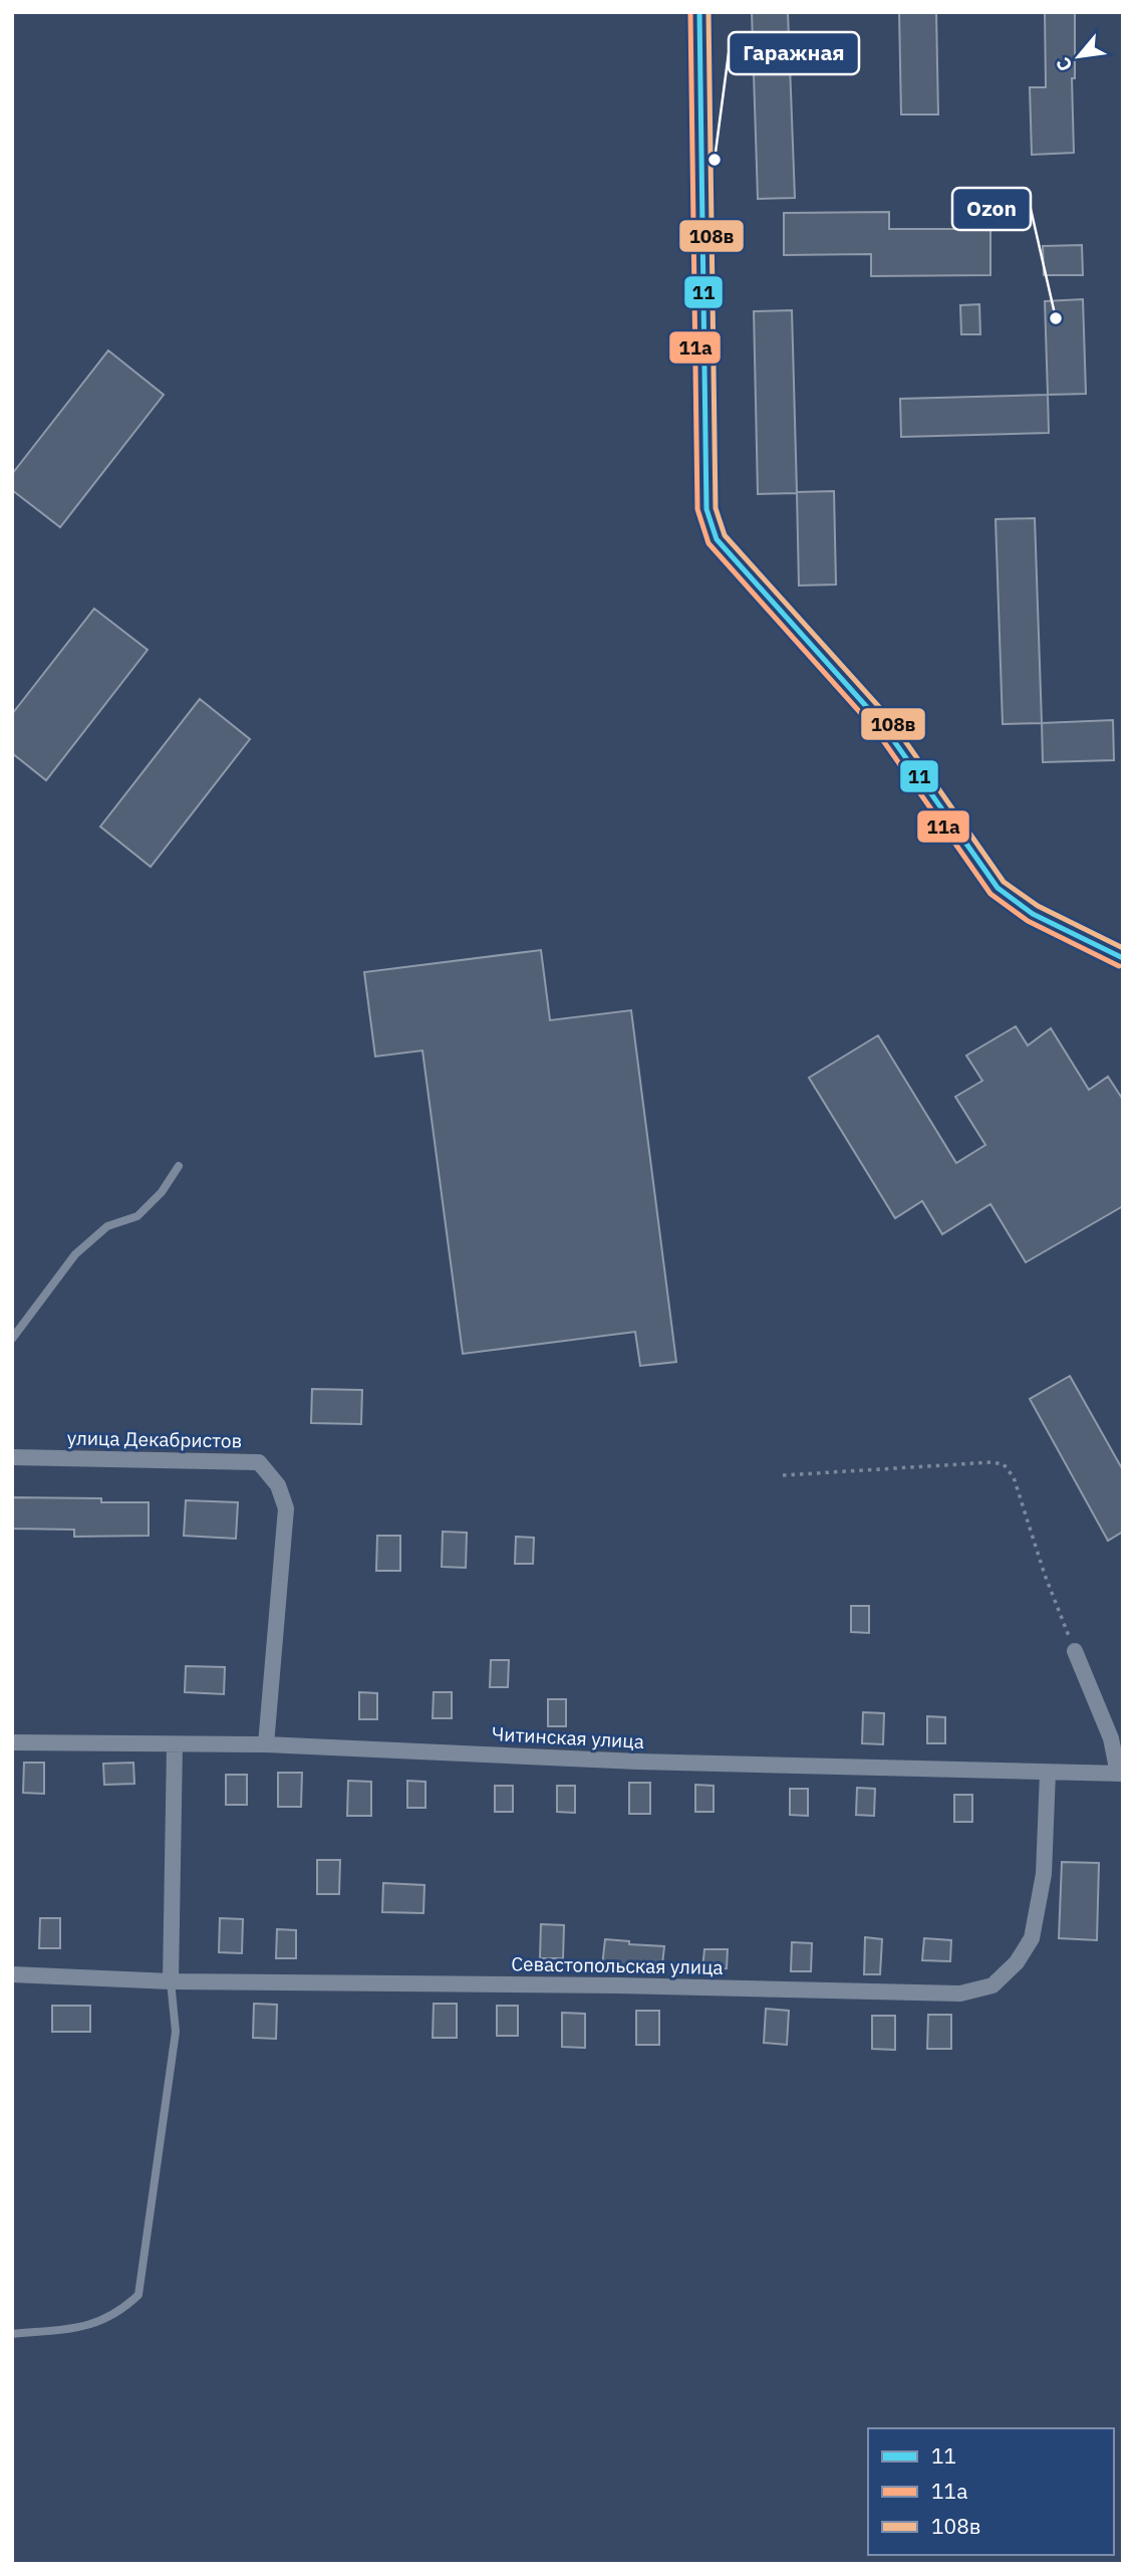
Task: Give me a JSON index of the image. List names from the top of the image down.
{
  "streets": {
    "street": ["улица Декабристов", "Читинская улица", "Севастопольская улица"]
  },
  "crossings": [
    ["улица Декабристов", "Читинская улица"],
    ["Читинская улица", "Севастопольская улица"]
  ],
  "places": ["Гаражная", "Ozon"],
  "lines": ["transit line 11", "transit line 11а", "transit line 108в"],
  "legend": ["11", "11а", "108в"],
  "north": "bottom left"
}
